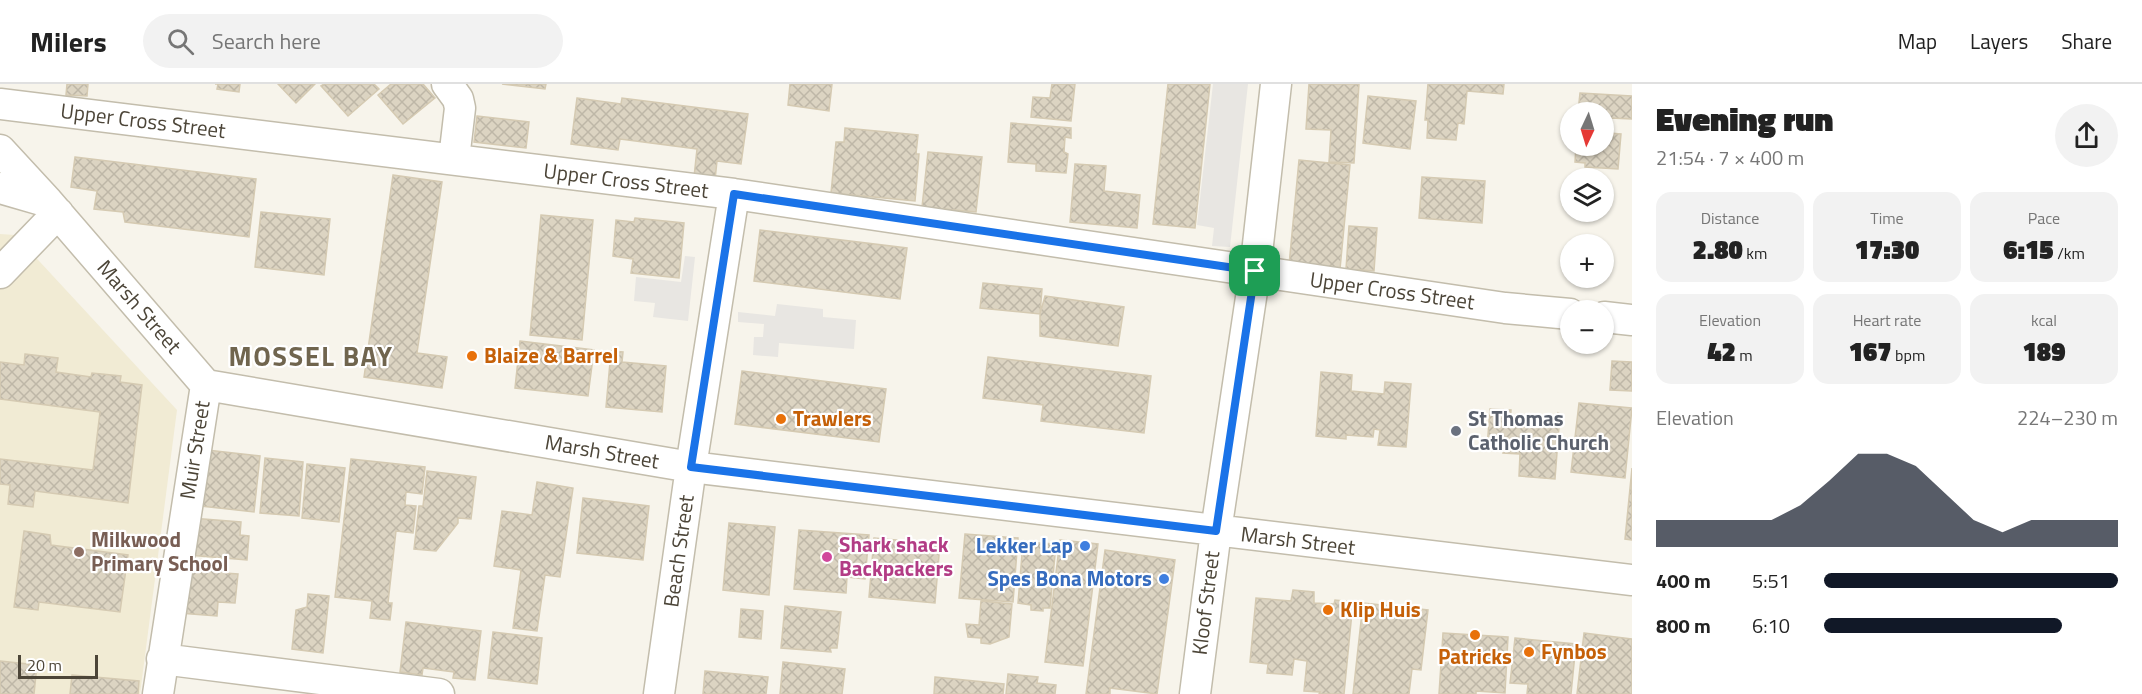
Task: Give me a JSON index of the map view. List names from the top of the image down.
{
  "streets": {
    "street": [
      "Upper Cross Street",
      "Marsh Street",
      "Muir Street",
      "Beach Street",
      "Kloof Street"
    ]
  },
  "crossings": [
    ["Upper Cross Street", "Beach Street"],
    ["Upper Cross Street", "Kloof Street"],
    ["Marsh Street", "Muir Street"],
    ["Marsh Street", "Beach Street"],
    ["Marsh Street", "Kloof Street"]
  ],
  "districts": ["MOSSEL BAY"],
  "places": [
    "Blaize & Barrel",
    "Trawlers",
    "St Thomas Catholic Church",
    "Lekker Lap",
    "Milkwood Primary School",
    "Shark shack Backpackers",
    "Spes Bona Motors",
    "Klip Huis",
    "Patricks",
    "Fynbos"
  ],
  "scale_bar": "20 m",
  "north": "bottom",
  "page": {
    "header": "Milers",
    "search": "Search here",
    "nav": ["Map", "Layers", "Share"],
    "heading": ["Evening run", "21:54 · 7 × 400 m"],
    "map_buttons": ["+", "−"],
    "stats": [
      ["Distance", "2.80 km"],
      ["Time", "17:30"],
      ["Pace", "6:15 /km"],
      ["Elevation", "42 m"],
      ["Heart rate", "167 bpm"],
      ["kcal", "189"]
    ],
    "chart": ["Elevation", "224–230 m"],
    "list": [
      {
        "name": "400 m",
        "note": "5:51"
      },
      {
        "name": "800 m",
        "note": "6:10"
      }
    ],
    "scale": "20 m"
  }
}
